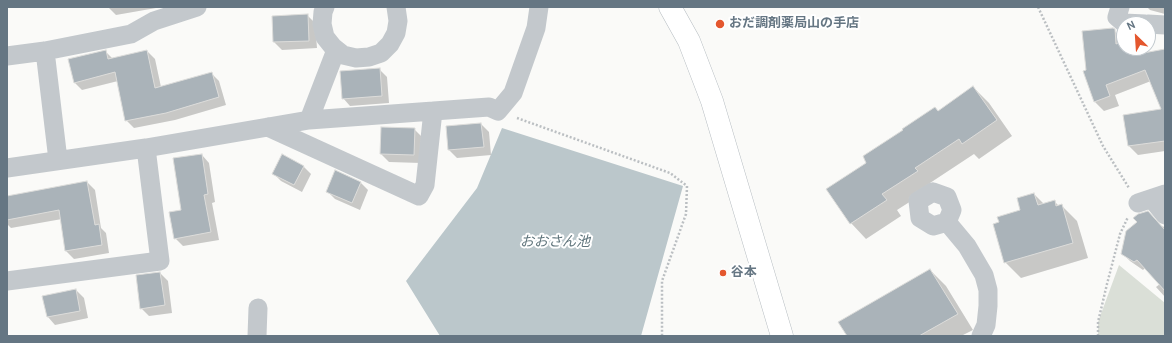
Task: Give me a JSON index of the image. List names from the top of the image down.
{
  "water": ["おおさん池"],
  "places": ["おだ調剤薬局山の手店", "谷本"],
  "north": "top left"
}
